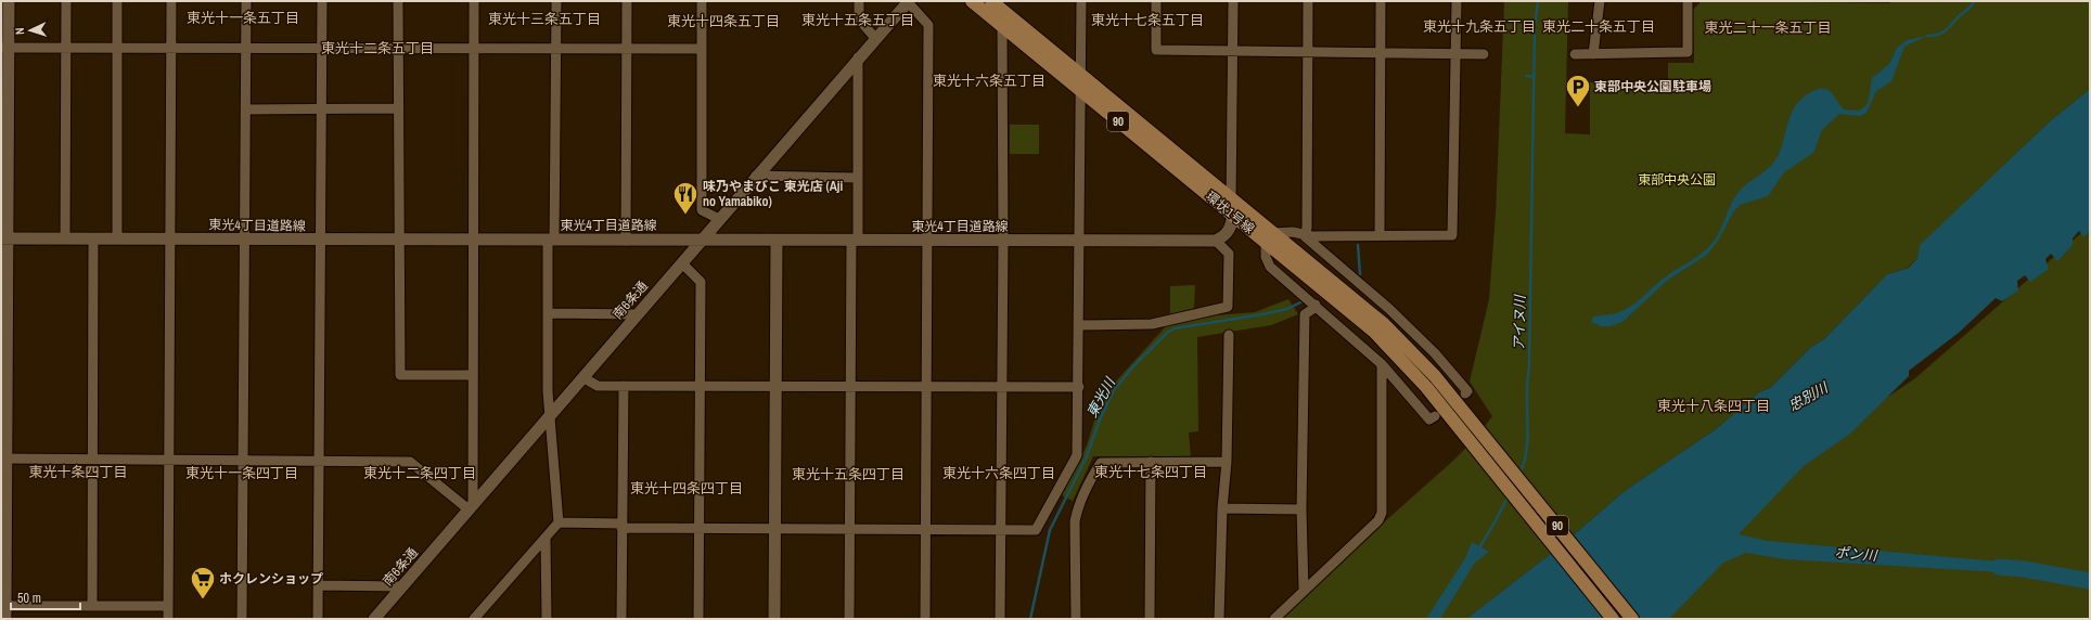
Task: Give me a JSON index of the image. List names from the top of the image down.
{
  "streets": {
    "main road": ["90", "環状1号線"],
    "street": ["東光4丁目道路線", "南6条通"]
  },
  "crossings": [
    ["東光4丁目道路線", "南6条通"]
  ],
  "districts": [
    "東光十一条五丁目",
    "東光十三条五丁目",
    "東光十五条五丁目",
    "東光十七条五丁目",
    "東光十四条五丁目",
    "東光十九条五丁目",
    "東光二十条五丁目",
    "東光二十一条五丁目",
    "東光十二条五丁目",
    "東光十六条五丁目",
    "東光十八条四丁目",
    "東光十条四丁目",
    "東光十七条四丁目",
    "東光十一条四丁目",
    "東光十二条四丁目",
    "東光十六条四丁目",
    "東光十五条四丁目",
    "東光十四条四丁目"
  ],
  "water": [
    "アイヌ川",
    "忠別川",
    "東光川",
    "ポン川"
  ],
  "parks": ["東部中央公園"],
  "places": {
    "parking": ["東部中央公園駐車場"],
    "restaurant": ["味乃やまびこ 東光店 (Aji no Yamabiko)"],
    "supermarket": ["ホクレンショップ"]
  },
  "scale_bar": "50 m",
  "north": "left"
}
